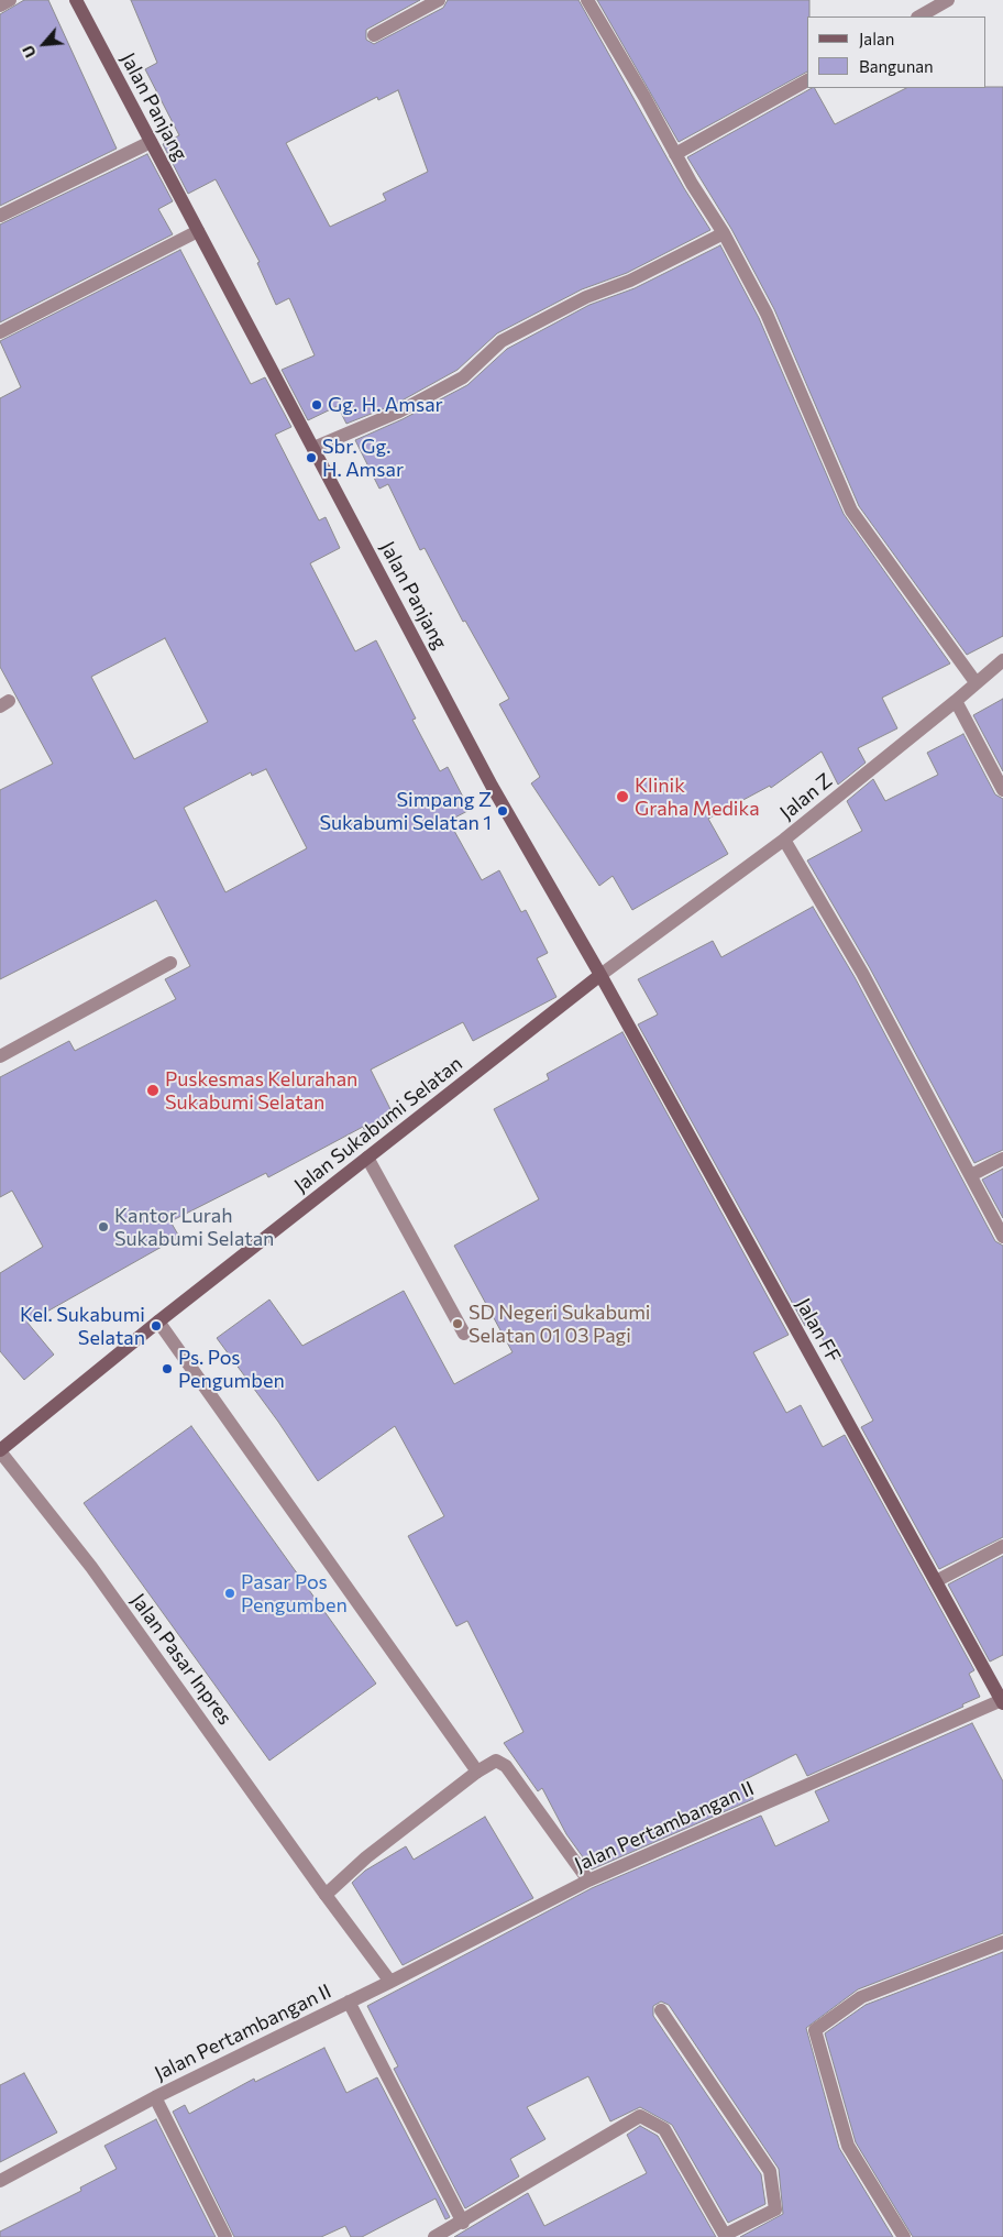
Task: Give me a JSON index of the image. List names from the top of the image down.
{
  "streets": {
    "street": [
      "Jalan Panjang",
      "Jalan Z",
      "Jalan Sukabumi Selatan",
      "Jalan FF",
      "Jalan Pasar Inpres",
      "Jalan Pertambangan II"
    ]
  },
  "crossings": [
    ["Jalan Panjang", "Jalan Z"],
    ["Jalan Panjang", "Jalan Sukabumi Selatan"],
    ["Jalan Panjang", "Jalan FF"],
    ["Jalan Z", "Jalan Sukabumi Selatan"],
    ["Jalan Z", "Jalan FF"],
    ["Jalan Sukabumi Selatan", "Jalan FF"],
    ["Jalan Sukabumi Selatan", "Jalan Pasar Inpres"],
    ["Jalan FF", "Jalan Pertambangan II"],
    ["Jalan Pasar Inpres", "Jalan Pertambangan II"]
  ],
  "places": [
    "Gg. H. Amsar",
    "Sbr. Gg. H. Amsar",
    "Klinik Graha Medika",
    "Simpang Z Sukabumi Selatan 1",
    "Puskesmas Kelurahan Sukabumi Selatan",
    "Kantor Lurah Sukabumi Selatan",
    "SD Negeri Sukabumi Selatan 01 03 Pagi",
    "Kel. Sukabumi Selatan",
    "Ps. Pos Pengumben",
    "Pasar Pos Pengumben"
  ],
  "legend": ["Jalan", "Bangunan"],
  "north": "bottom left"
}
